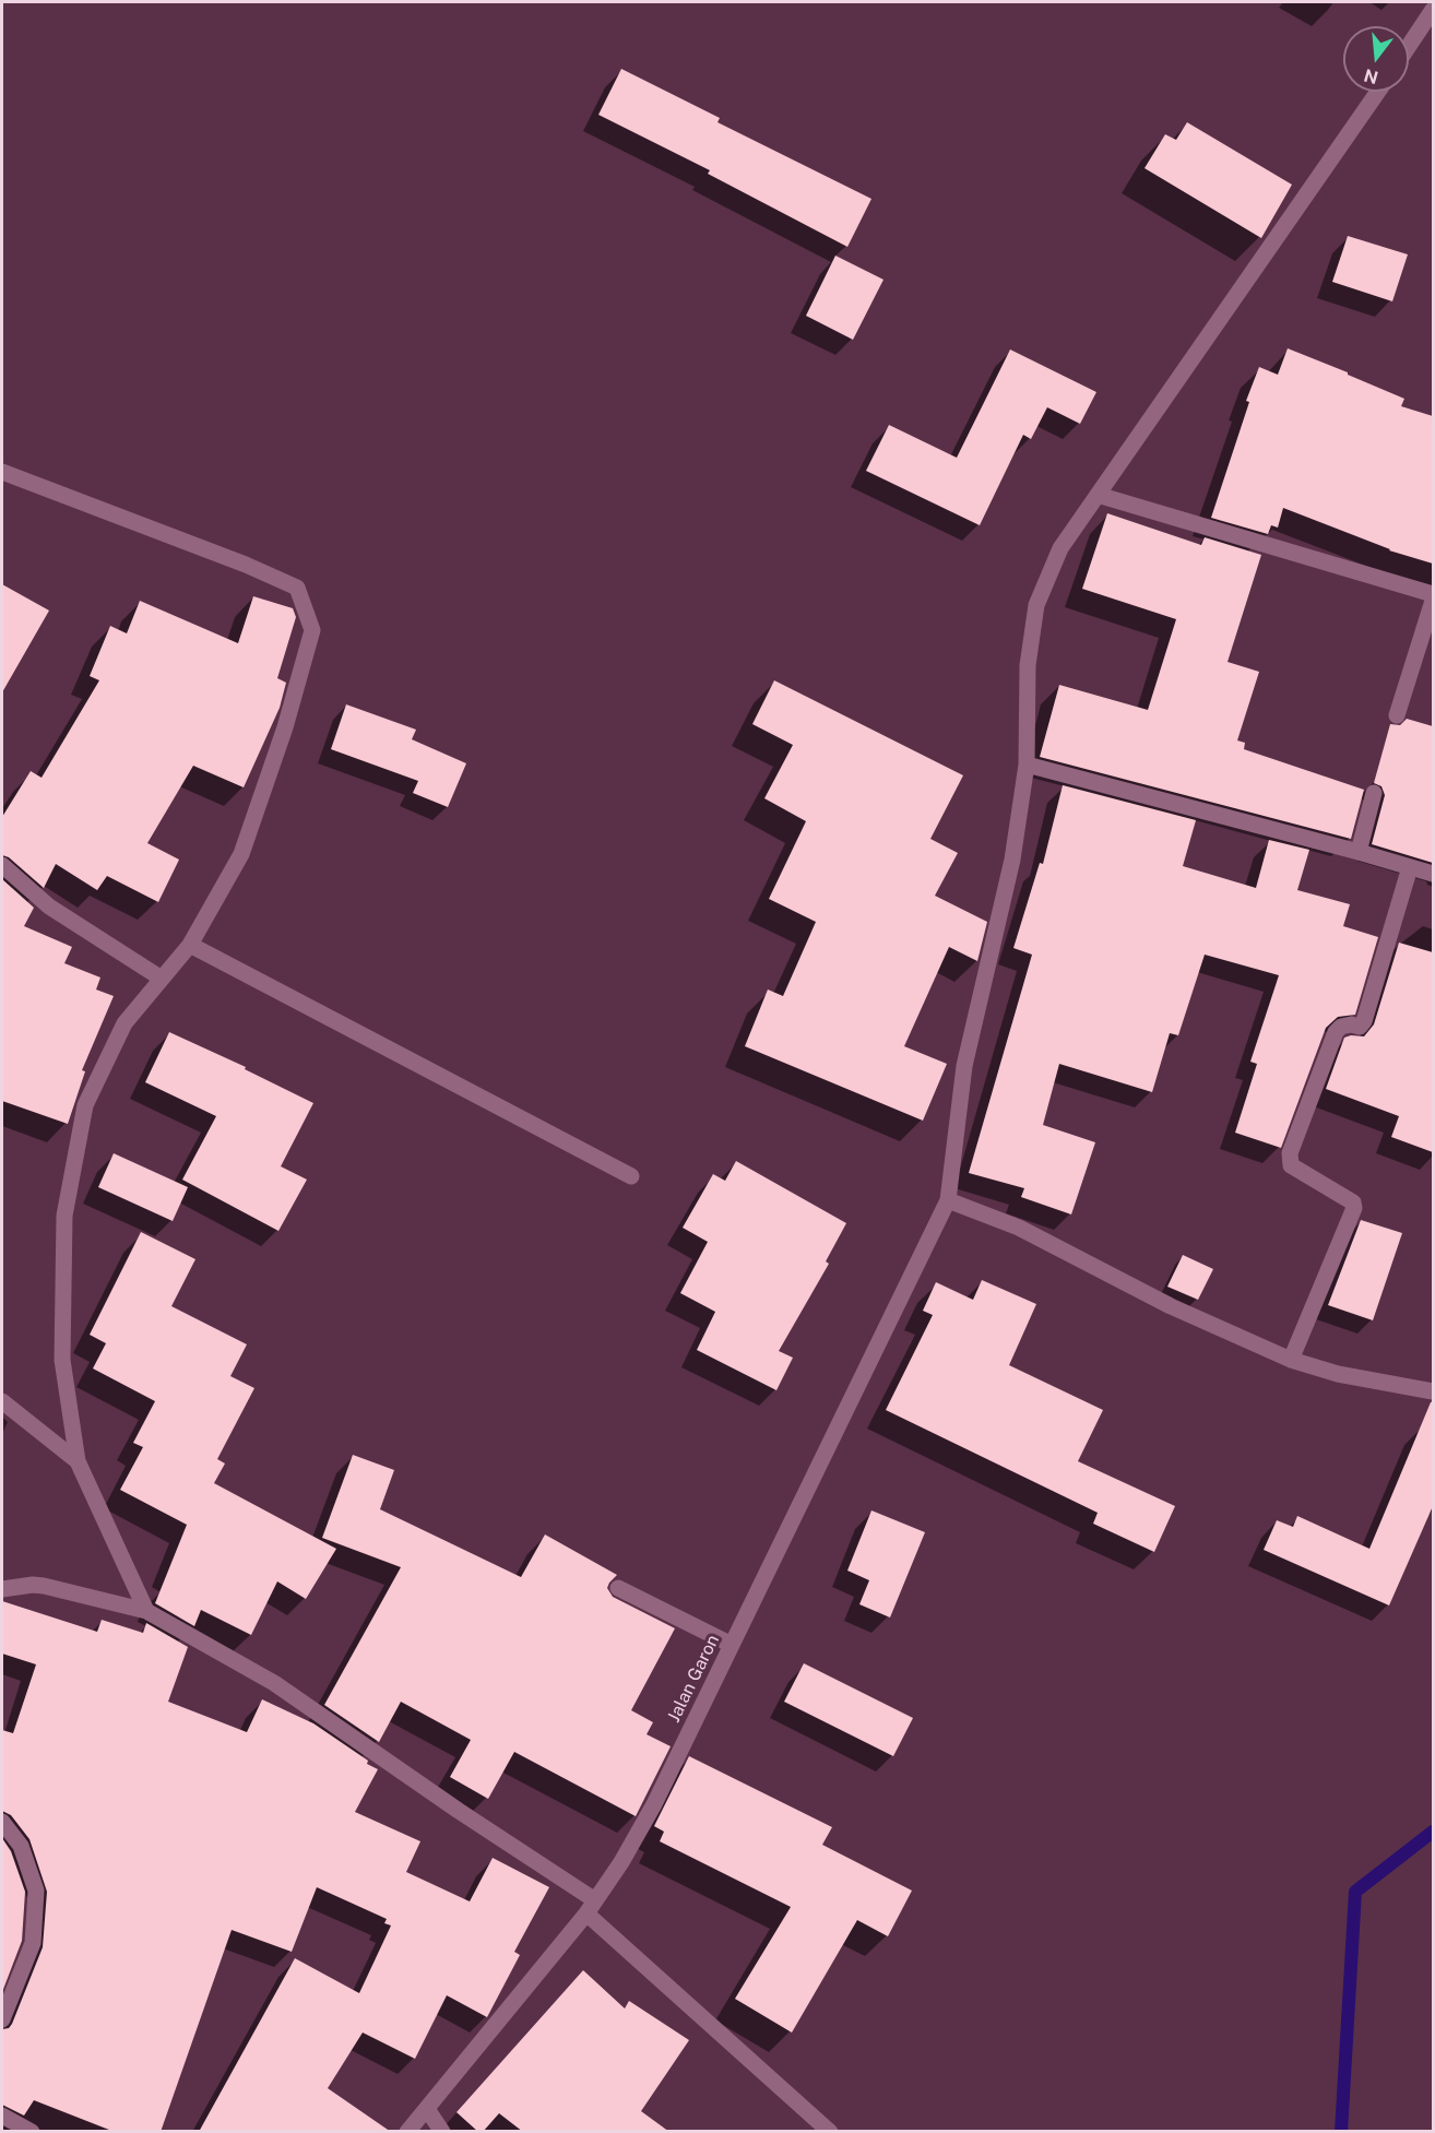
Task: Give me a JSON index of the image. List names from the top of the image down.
{
  "streets": {
    "street": ["Jalan Garon"]
  },
  "north": "bottom"
}
